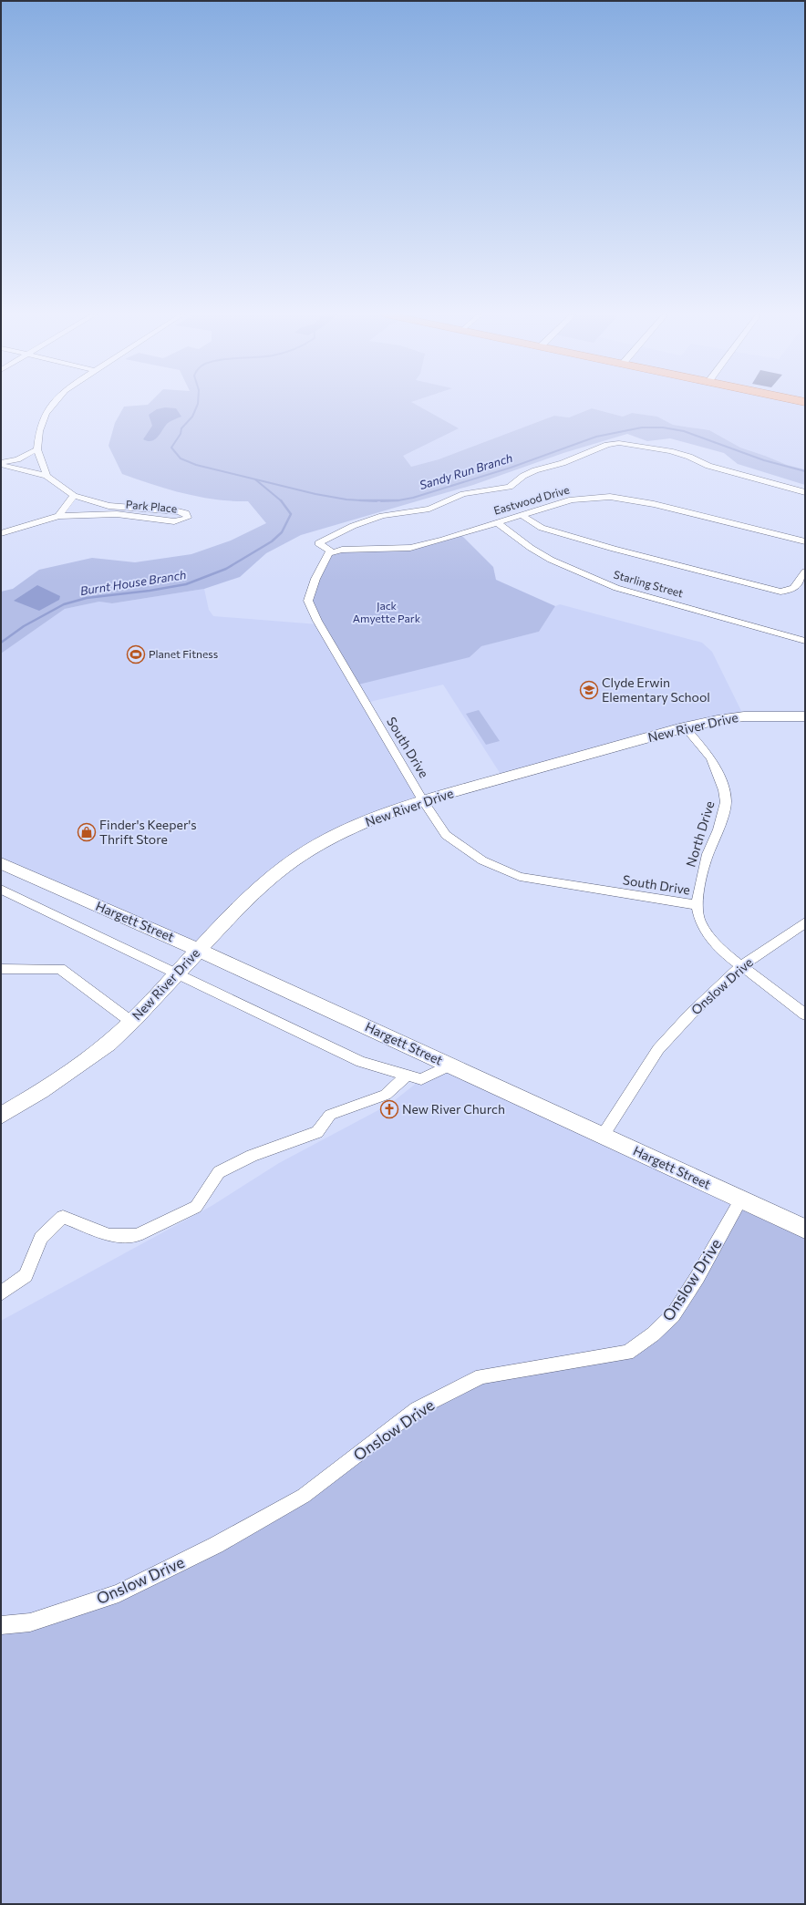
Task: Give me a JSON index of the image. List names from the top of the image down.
{
  "streets": {
    "street": [
      "Eastwood Drive",
      "Park Place",
      "Starling Street",
      "New River Drive",
      "South Drive",
      "North Drive",
      "Hargett Street",
      "Onslow Drive"
    ]
  },
  "crossings": [
    ["Eastwood Drive", "Starling Street"],
    ["Eastwood Drive", "South Drive"],
    ["New River Drive", "South Drive"],
    ["New River Drive", "North Drive"],
    ["New River Drive", "Hargett Street"],
    ["South Drive", "North Drive"],
    ["North Drive", "Onslow Drive"],
    ["Hargett Street", "Onslow Drive"]
  ],
  "water": ["Sandy Run Branch", "Burnt House Branch"],
  "parks": ["Jack Amyette Park"],
  "places": {
    "sports": ["Planet Fitness"],
    "school or university": ["Clyde Erwin Elementary School"],
    "shop": ["Finder's Keeper's Thrift Store"],
    "church": ["New River Church"]
  }
}
